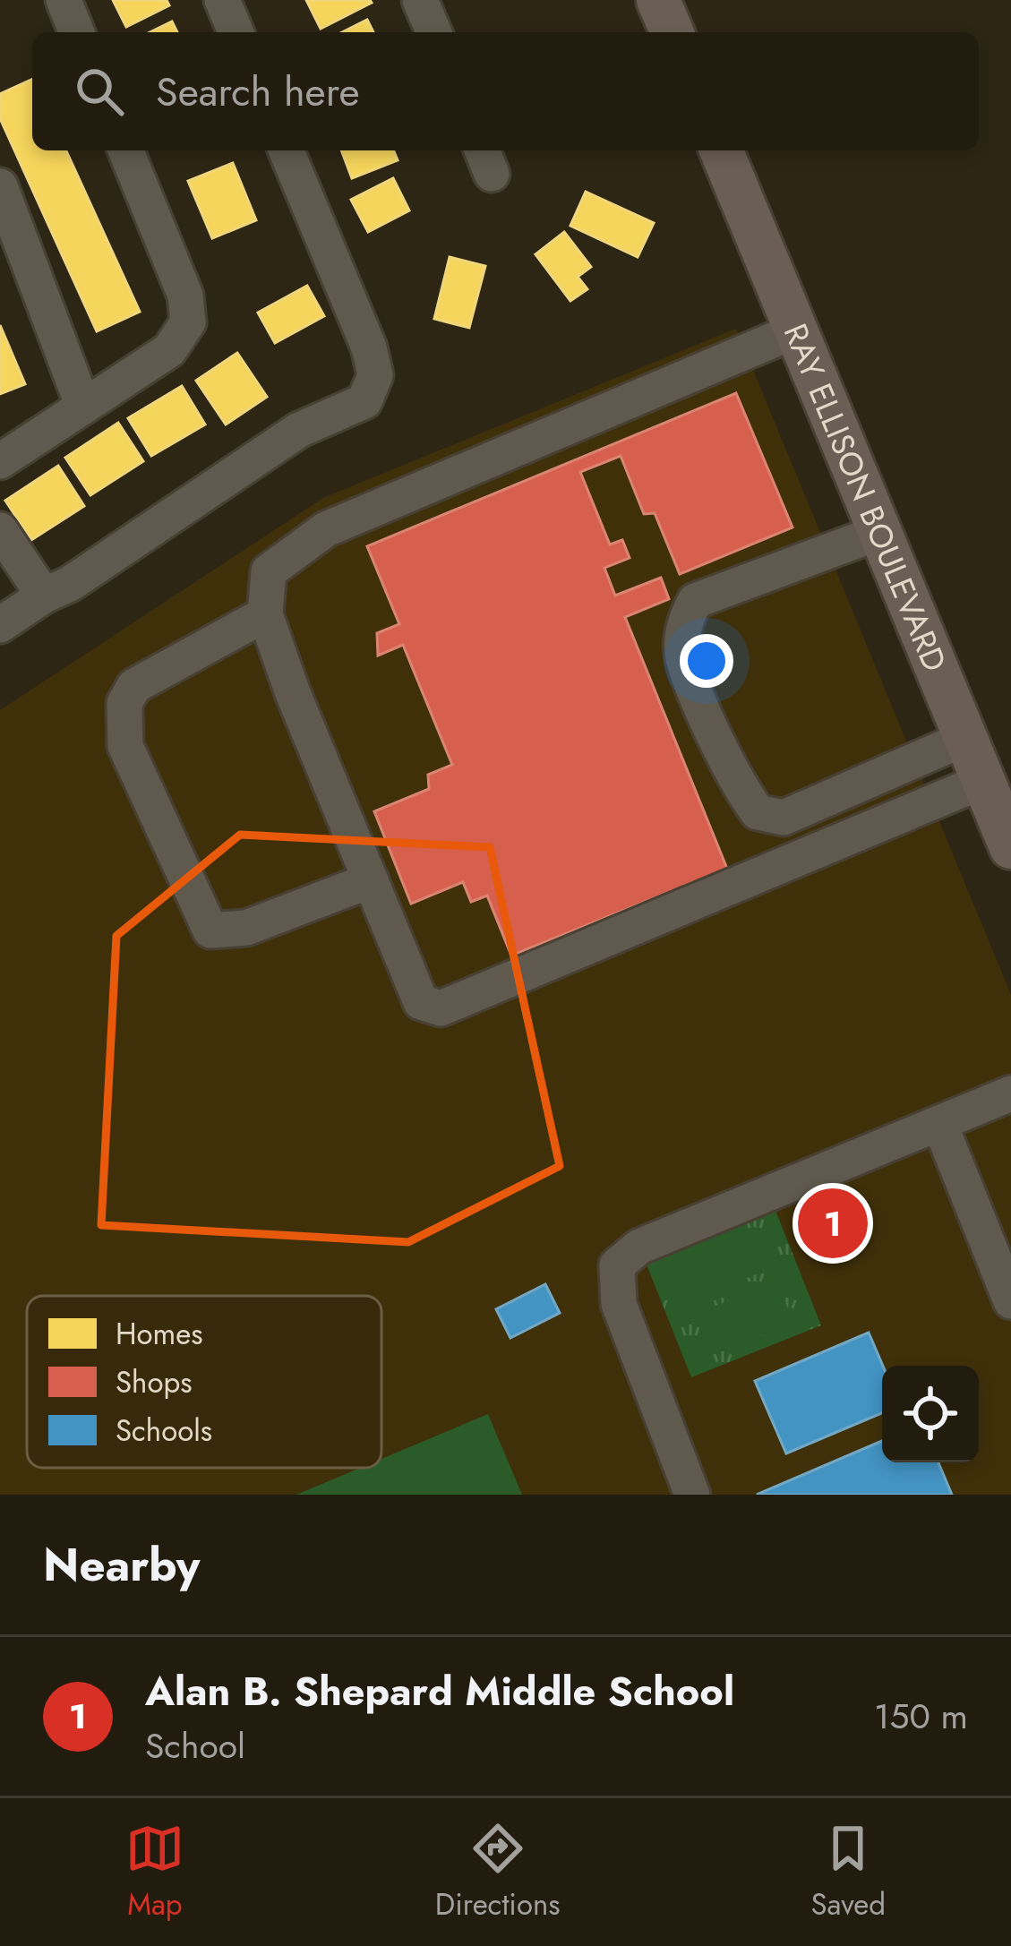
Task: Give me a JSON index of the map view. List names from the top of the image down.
{
  "streets": {
    "main road": ["RAY ELLISON BOULEVARD"]
  },
  "legend": ["Homes", "Shops", "Schools"],
  "page": {
    "search": "Search here",
    "pins": "1",
    "heading": "Nearby",
    "list": [
      {
        "mark": "1",
        "name": "Alan B. Shepard Middle School",
        "note": "School",
        "value": "150 m"
      }
    ],
    "nav": ["Map", "Directions", "Saved"]
  }
}
